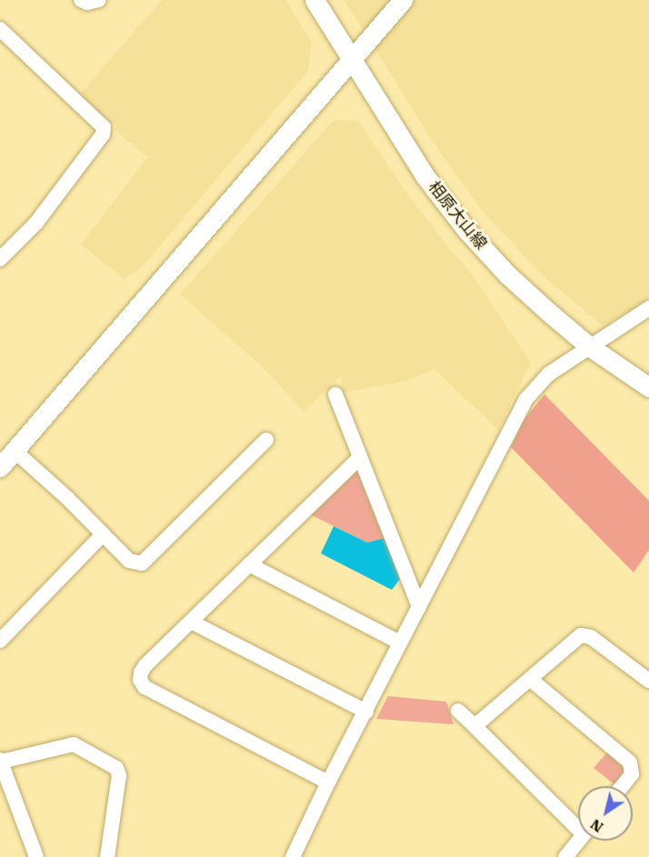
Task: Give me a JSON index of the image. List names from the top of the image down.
{
  "streets": {
    "street": ["相原大山線"]
  },
  "north": "bottom left"
}
